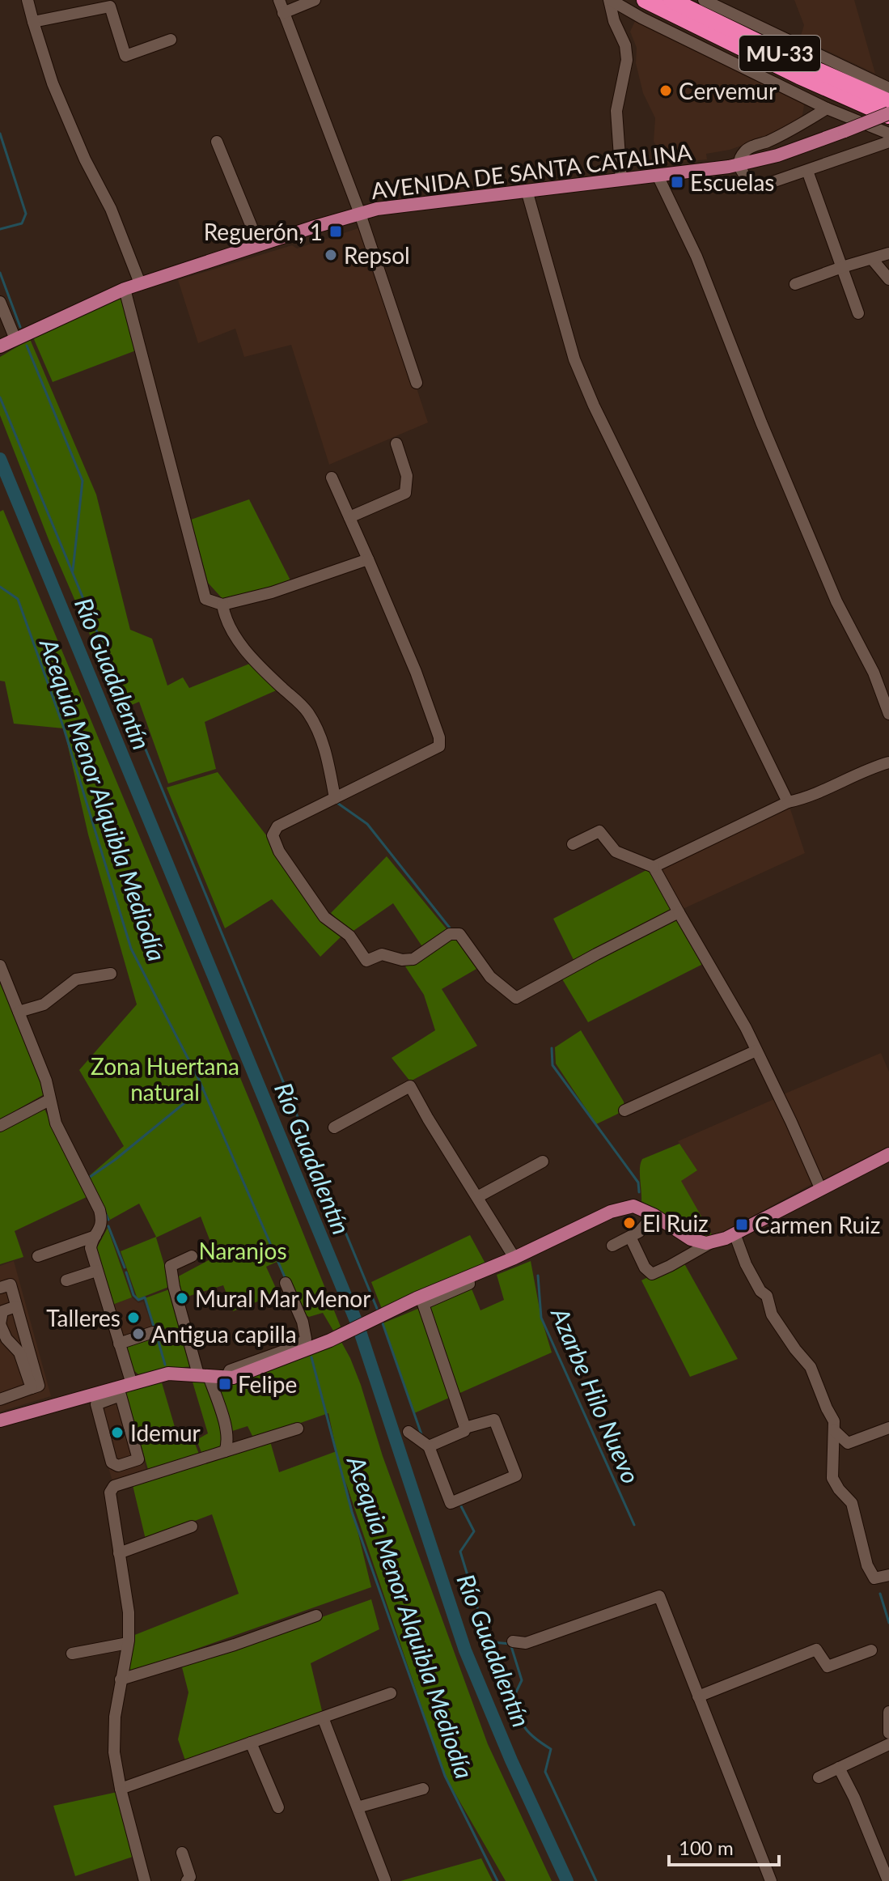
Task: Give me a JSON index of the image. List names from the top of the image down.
{
  "streets": {
    "highway": ["MU-33"],
    "main road": ["AVENIDA DE SANTA CATALINA"]
  },
  "crossings": [
    ["MU-33", "AVENIDA DE SANTA CATALINA"]
  ],
  "water": ["Río Guadalentín", "Acequia Menor Alquibla Mediodía", "Azarbe Hilo Nuevo"],
  "parks": ["Zona Huertana natural", "Naranjos"],
  "places": {
    "other": [
      "Cervemur",
      "Repsol",
      "El Ruiz",
      "Mural Mar Menor",
      "Talleres",
      "Antigua capilla",
      "Idemur"
    ],
    "transit": [
      "Escuelas",
      "Reguerón, 1",
      "Carmen Ruiz",
      "Felipe"
    ]
  },
  "scale_bar": "100 m"
}
